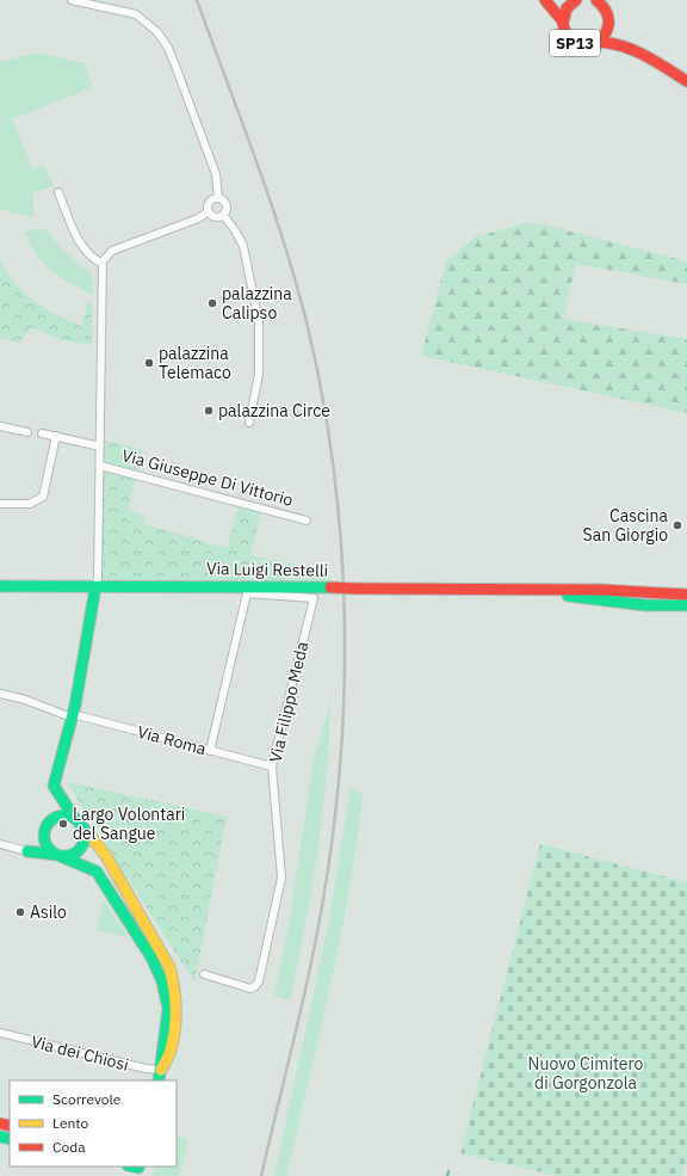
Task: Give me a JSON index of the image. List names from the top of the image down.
{
  "streets": {
    "street": [
      "SP13",
      "Via Giuseppe Di Vittorio",
      "Via Luigi Restelli",
      "Via Filippo Meda",
      "Via Roma",
      "Via dei Chiosi"
    ]
  },
  "crossings": [
    ["Via Giuseppe Di Vittorio", "Via Luigi Restelli"],
    ["Via Giuseppe Di Vittorio", "Via Roma"],
    ["Via Filippo Meda", "Via Roma"]
  ],
  "parks": ["Nuovo Cimitero di Gorgonzola"],
  "places": [
    "palazzina Calipso",
    "palazzina Telemaco",
    "palazzina Circe",
    "Cascina San Giorgio",
    "Largo Volontari del Sangue",
    "Asilo"
  ],
  "legend": ["Scorrevole", "Lento", "Coda"]
}
